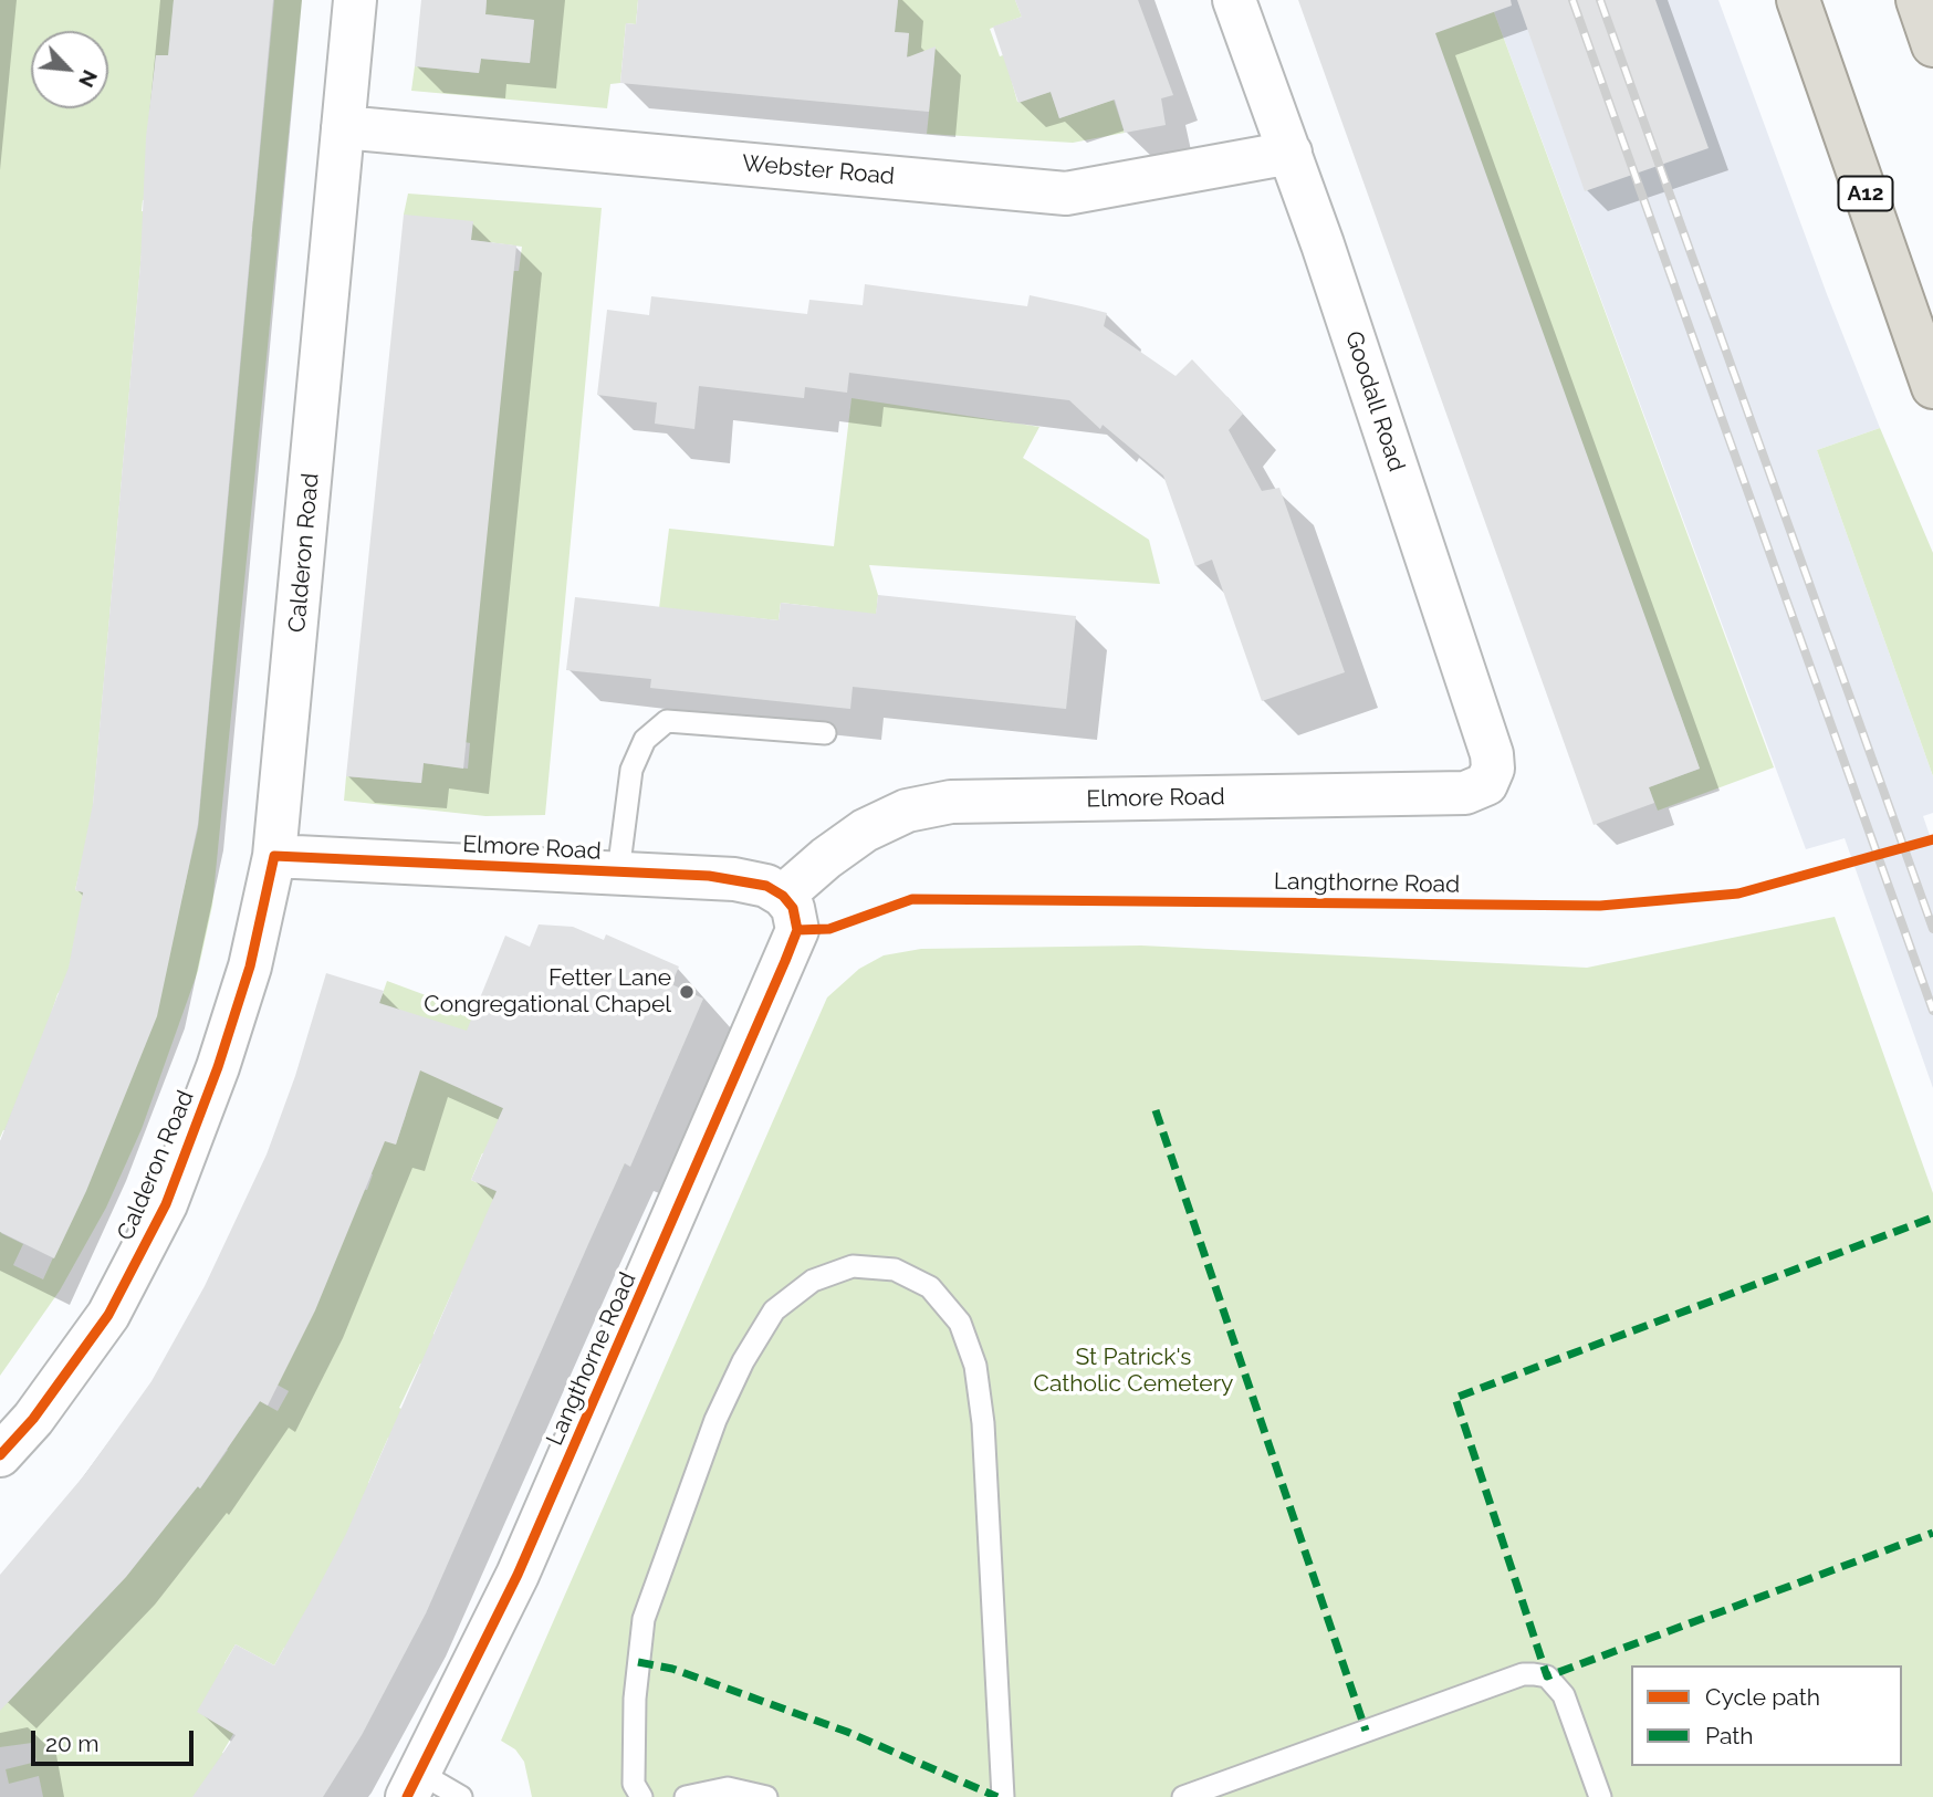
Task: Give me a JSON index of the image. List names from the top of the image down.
{
  "streets": {
    "highway": ["A12"],
    "street": [
      "Webster Road",
      "Goodall Road",
      "Calderon Road",
      "Elmore Road",
      "Langthorne Road"
    ]
  },
  "crossings": [
    ["Webster Road", "Goodall Road"],
    ["Webster Road", "Calderon Road"],
    ["Goodall Road", "Elmore Road"],
    ["Calderon Road", "Elmore Road"],
    ["Elmore Road", "Langthorne Road"]
  ],
  "parks": ["St Patrick's Catholic Cemetery"],
  "places": ["Fetter Lane Congregational Chapel"],
  "legend": ["Cycle path", "Path"],
  "scale_bar": "20 m",
  "north": "bottom right"
}
